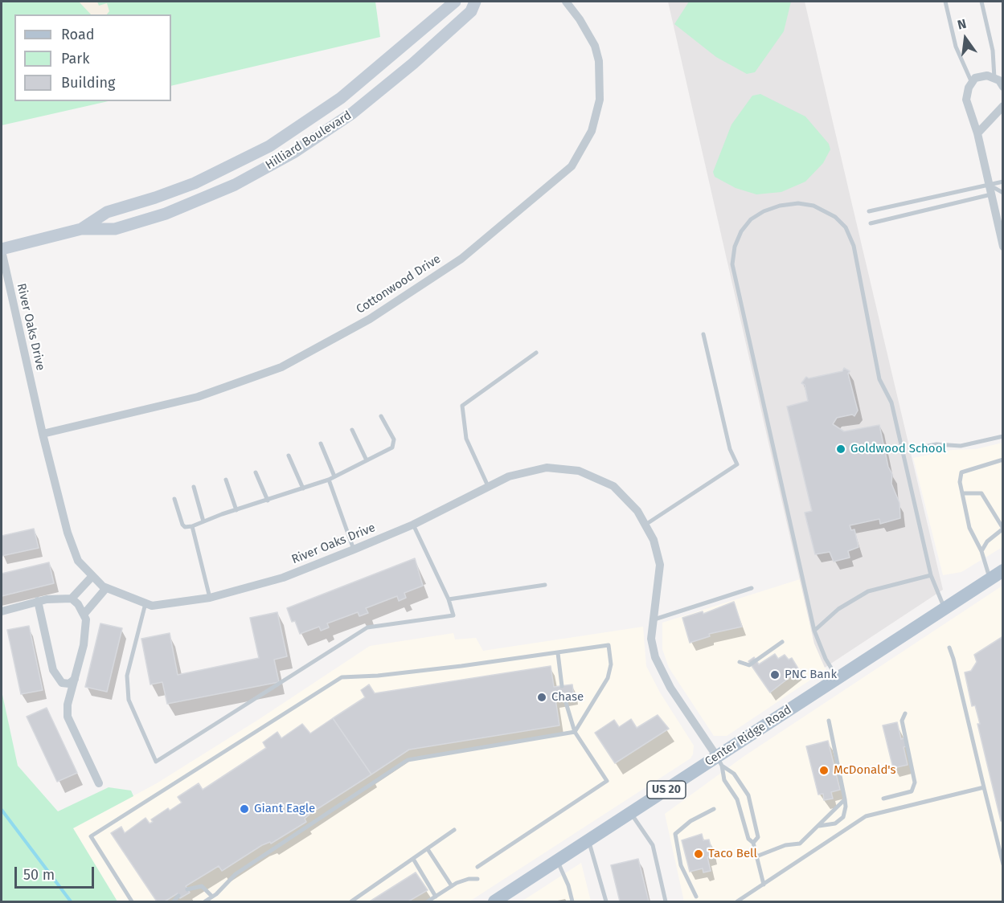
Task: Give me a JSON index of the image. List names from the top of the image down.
{
  "streets": {
    "main road": ["Hilliard Boulevard", "Center Ridge Road", "US 20"],
    "street": ["Cottonwood Drive", "River Oaks Drive"]
  },
  "crossings": [
    ["Hilliard Boulevard", "River Oaks Drive"],
    ["Cottonwood Drive", "River Oaks Drive"],
    ["River Oaks Drive", "Center Ridge Road"]
  ],
  "places": [
    "Goldwood School",
    "PNC Bank",
    "Chase",
    "McDonald's",
    "Giant Eagle",
    "Taco Bell"
  ],
  "legend": ["Road", "Park", "Building"],
  "scale_bar": "50 m",
  "north": "top"
}
